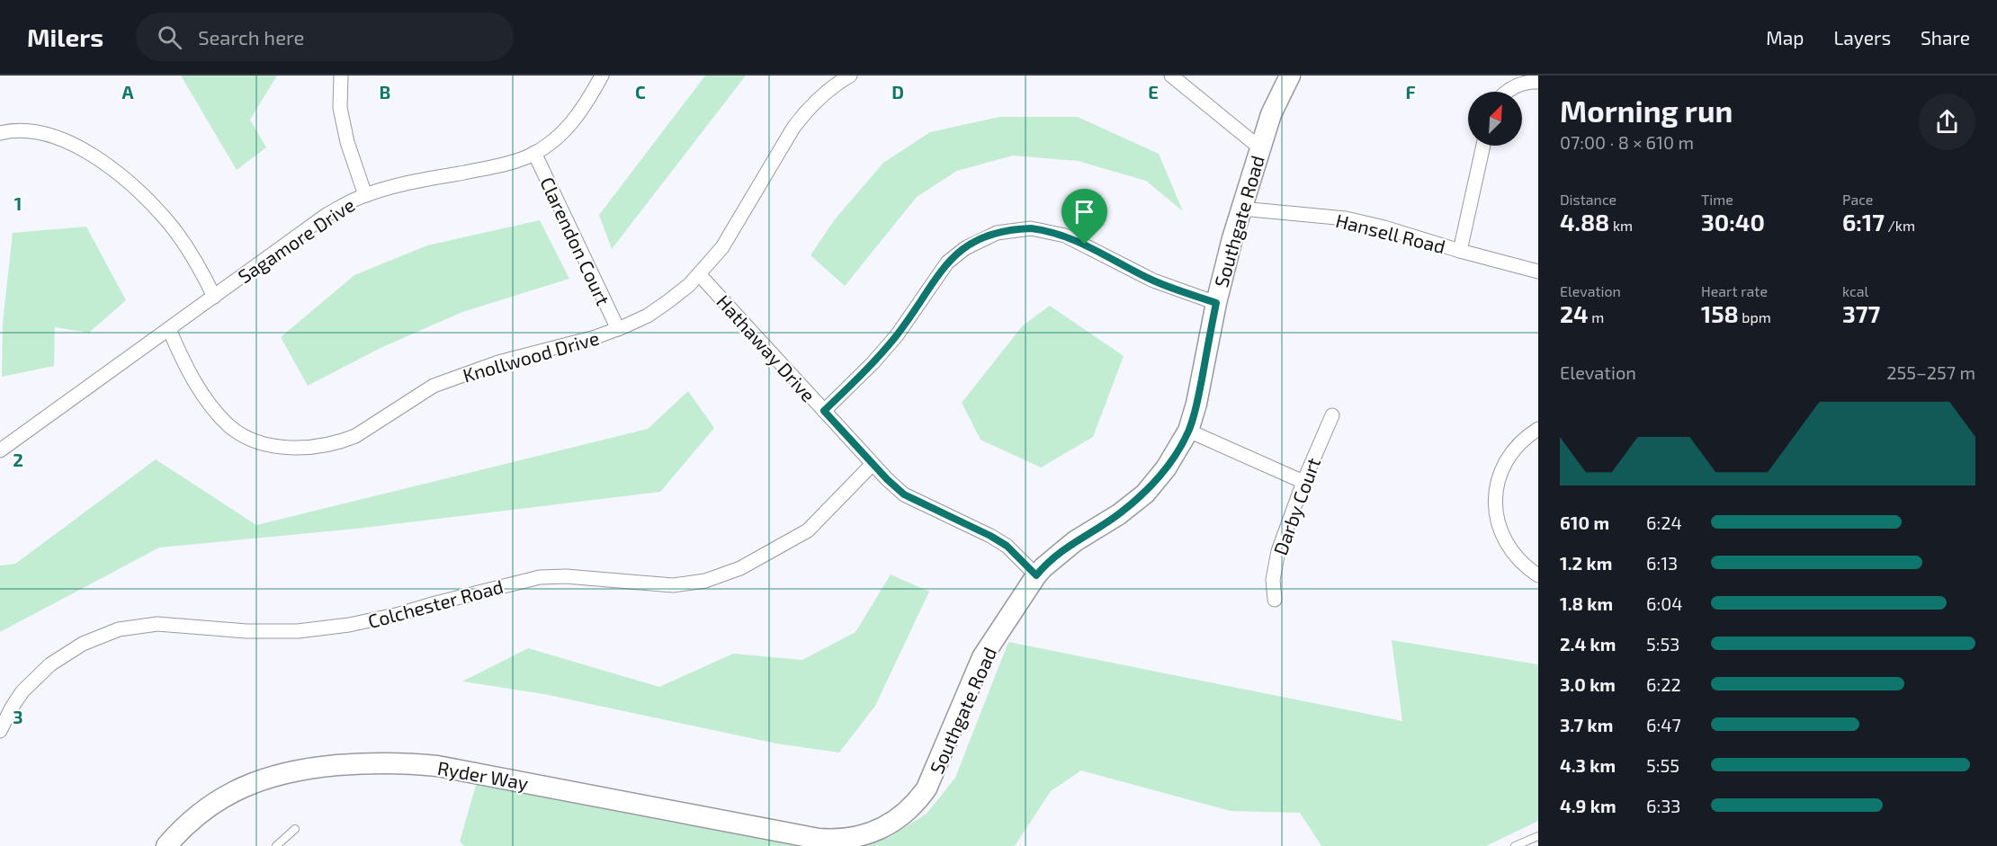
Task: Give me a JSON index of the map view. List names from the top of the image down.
{
  "streets": {
    "street": [
      "Southgate Road",
      "Hansell Road",
      "Sagamore Drive",
      "Clarendon Court",
      "Hathaway Drive",
      "Knollwood Drive",
      "Darby Court",
      "Colchester Road",
      "Ryder Way"
    ]
  },
  "crossings": [
    ["Southgate Road", "Hansell Road"],
    ["Southgate Road", "Hathaway Drive"],
    ["Southgate Road", "Ryder Way"],
    ["Sagamore Drive", "Clarendon Court"],
    ["Sagamore Drive", "Knollwood Drive"],
    ["Clarendon Court", "Knollwood Drive"],
    ["Hathaway Drive", "Knollwood Drive"],
    ["Hathaway Drive", "Colchester Road"]
  ],
  "north": "top right",
  "page": {
    "header": "Milers",
    "search": "Search here",
    "nav": ["Map", "Layers", "Share"],
    "heading": ["Morning run", "07:00 · 8 × 610 m"],
    "stats": [
      ["Distance", "4.88 km"],
      ["Time", "30:40"],
      ["Pace", "6:17 /km"],
      ["Elevation", "24 m"],
      ["Heart rate", "158 bpm"],
      ["kcal", "377"]
    ],
    "chart": ["Elevation", "255–257 m"],
    "list": [
      {
        "name": "610 m",
        "note": "6:24"
      },
      {
        "name": "1.2 km",
        "note": "6:13"
      },
      {
        "name": "1.8 km",
        "note": "6:04"
      },
      {
        "name": "2.4 km",
        "note": "5:53"
      },
      {
        "name": "3.0 km",
        "note": "6:22"
      },
      {
        "name": "3.7 km",
        "note": "6:47"
      },
      {
        "name": "4.3 km",
        "note": "5:55"
      },
      {
        "name": "4.9 km",
        "note": "6:33"
      }
    ]
  },
  "grid": {
    "columns": [
      "A",
      "B",
      "C",
      "D",
      "E",
      "F"
    ],
    "rows": ["1", "2", "3"]
  }
}
